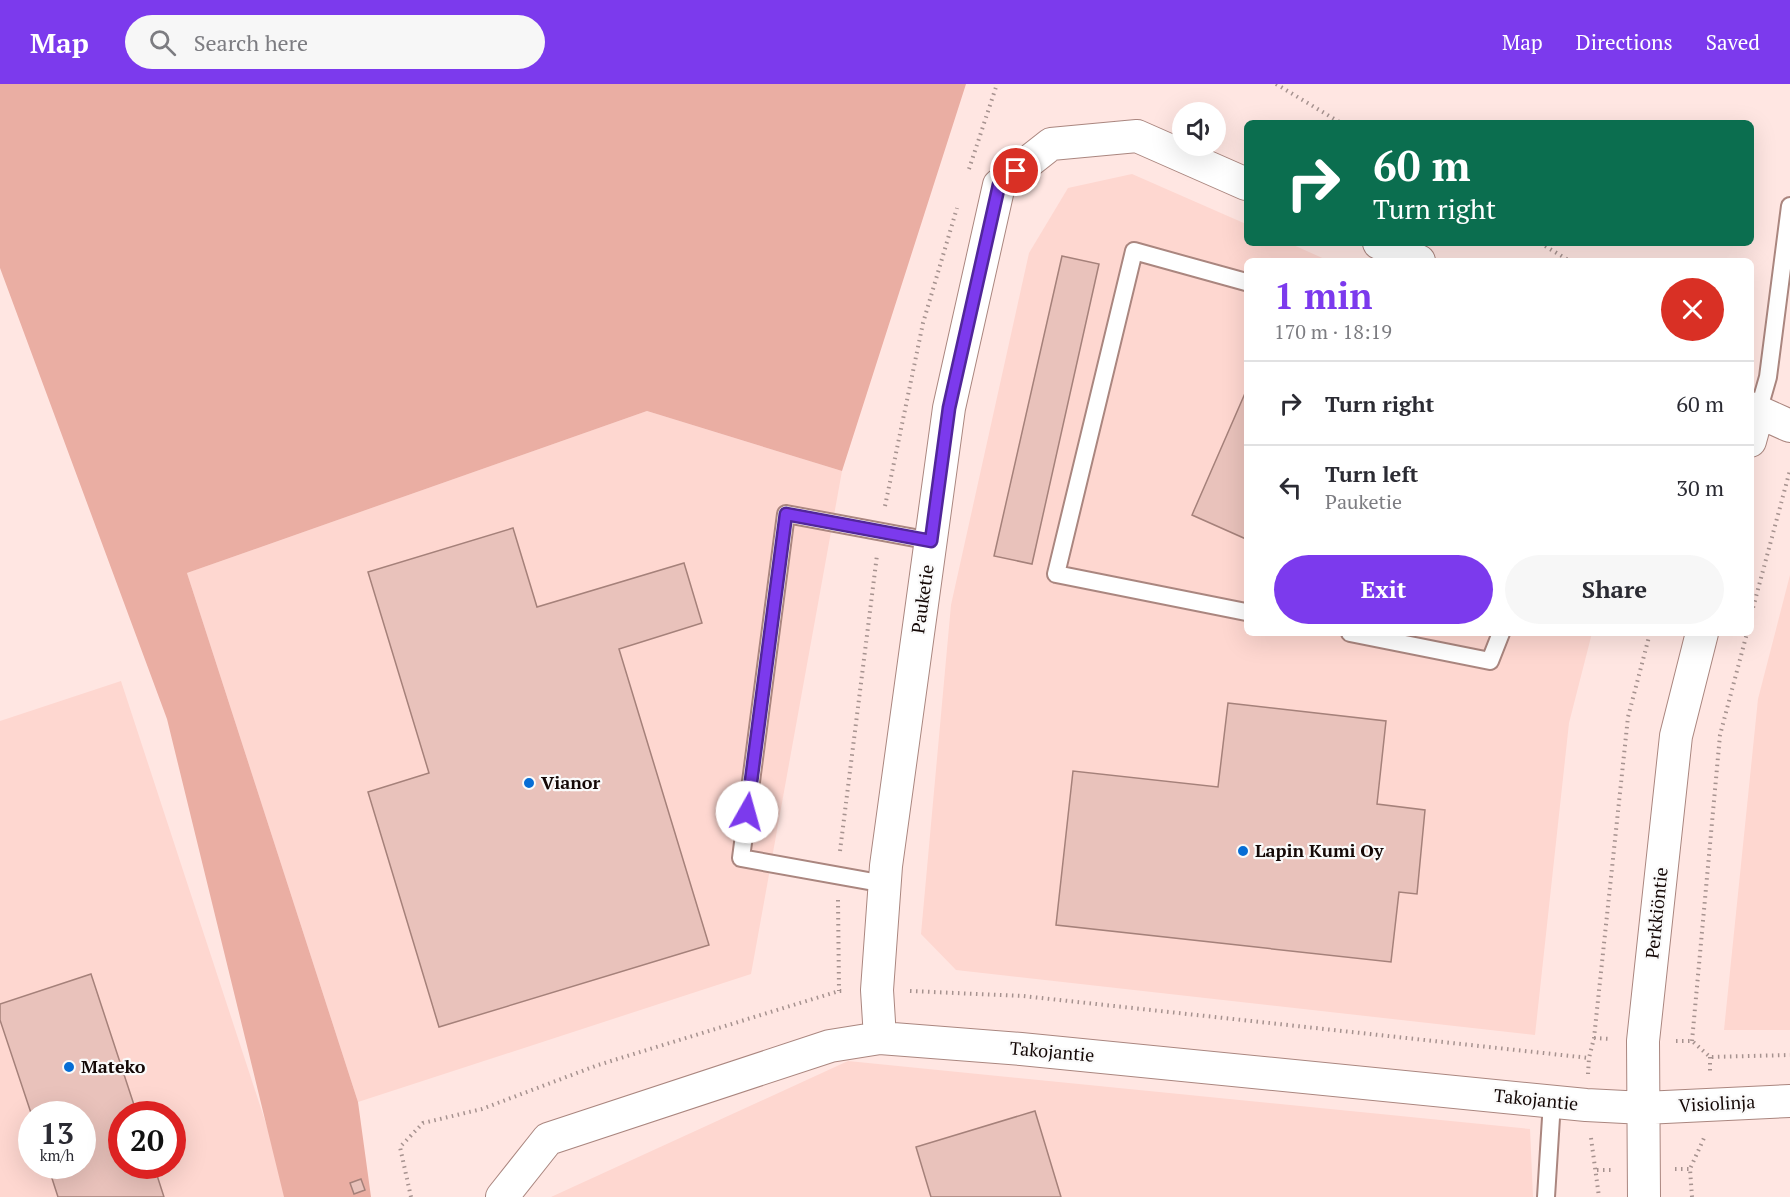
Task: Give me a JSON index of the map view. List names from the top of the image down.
{
  "streets": {
    "street": [
      "Pauketie",
      "Perkkiöntie",
      "Takojantie",
      "Visiolinja"
    ]
  },
  "crossings": [
    ["Pauketie", "Takojantie"],
    ["Perkkiöntie", "Takojantie"],
    ["Perkkiöntie", "Visiolinja"],
    ["Takojantie", "Visiolinja"]
  ],
  "places": ["Vianor", "Lapin Kumi Oy", "Mateko"],
  "page": {
    "header": "Map",
    "search": "Search here",
    "nav": ["Map", "Directions", "Saved"],
    "turn": ["60 m", "Turn right"],
    "heading": ["1 min", "170 m · 18:19"],
    "list": [
      {
        "name": "Turn right",
        "value": "60 m"
      },
      {
        "name": "Turn left",
        "note": "Pauketie",
        "value": "30 m"
      }
    ],
    "buttons": ["Exit", "Share"],
    "speed": "13 km/h",
    "limit": "20"
  }
}
